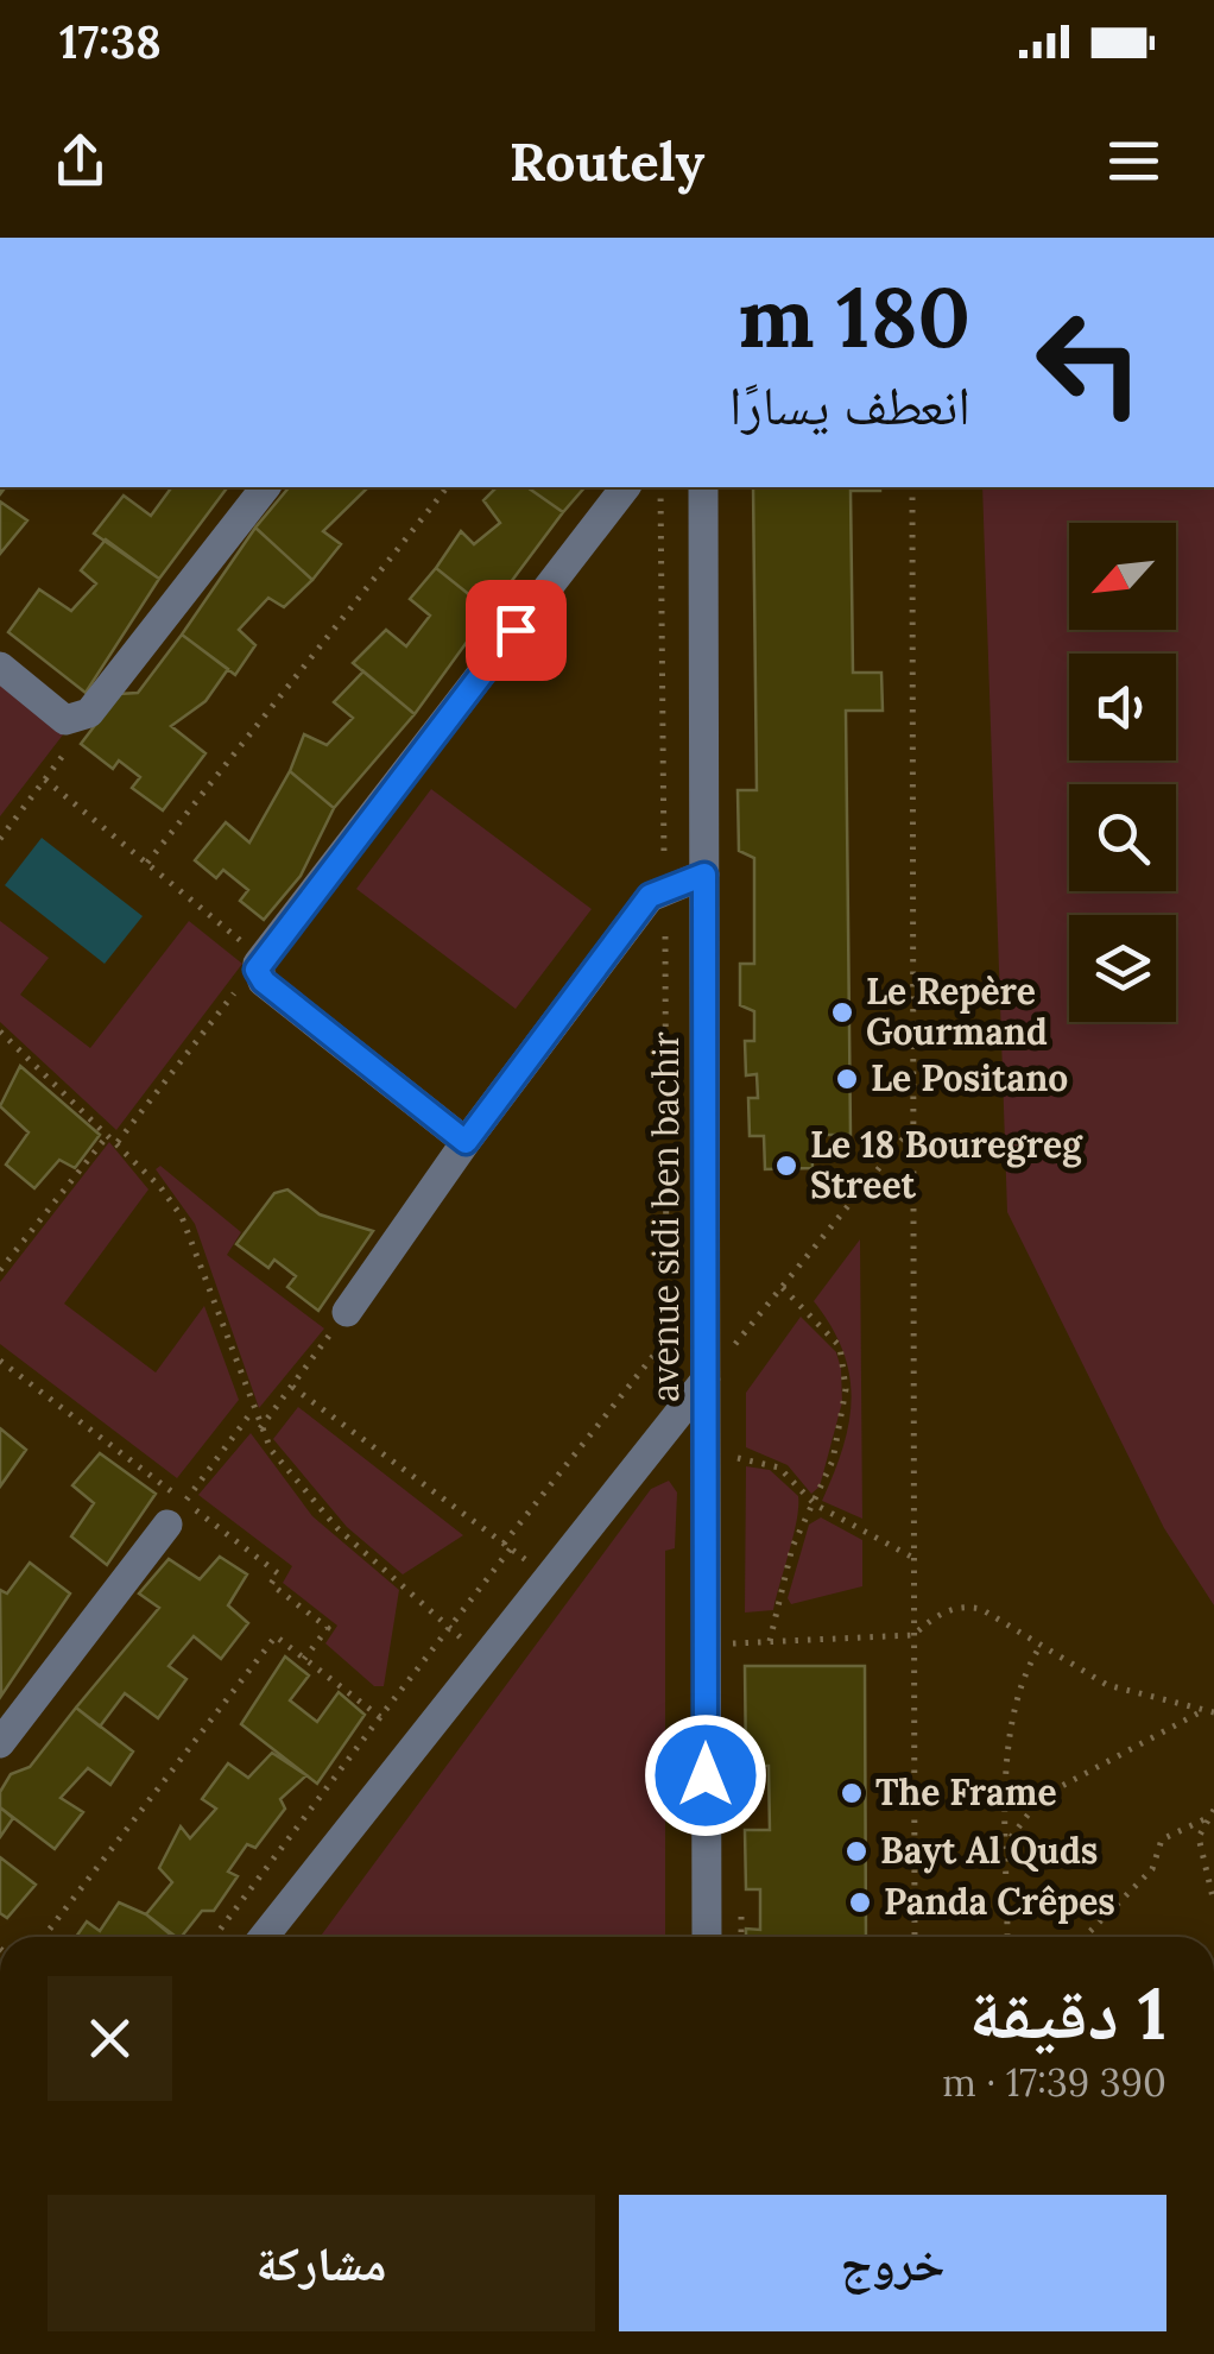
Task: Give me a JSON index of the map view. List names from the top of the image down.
{
  "streets": {
    "street": ["avenue sidi ben bachir"]
  },
  "places": [
    "Le Repère Gourmand",
    "Le Positano",
    "Le 18 Bouregreg Street",
    "The Frame",
    "Bayt Al Quds",
    "Panda Crêpes"
  ],
  "north": "bottom left",
  "page": {
    "status": "17:38",
    "header": "Routely",
    "turn": ["180 m", "انعطف يسارًا"],
    "heading": ["1 دقيقة", "390 m · 17:39"],
    "buttons": ["خروج", "مشاركة"]
  }
}
